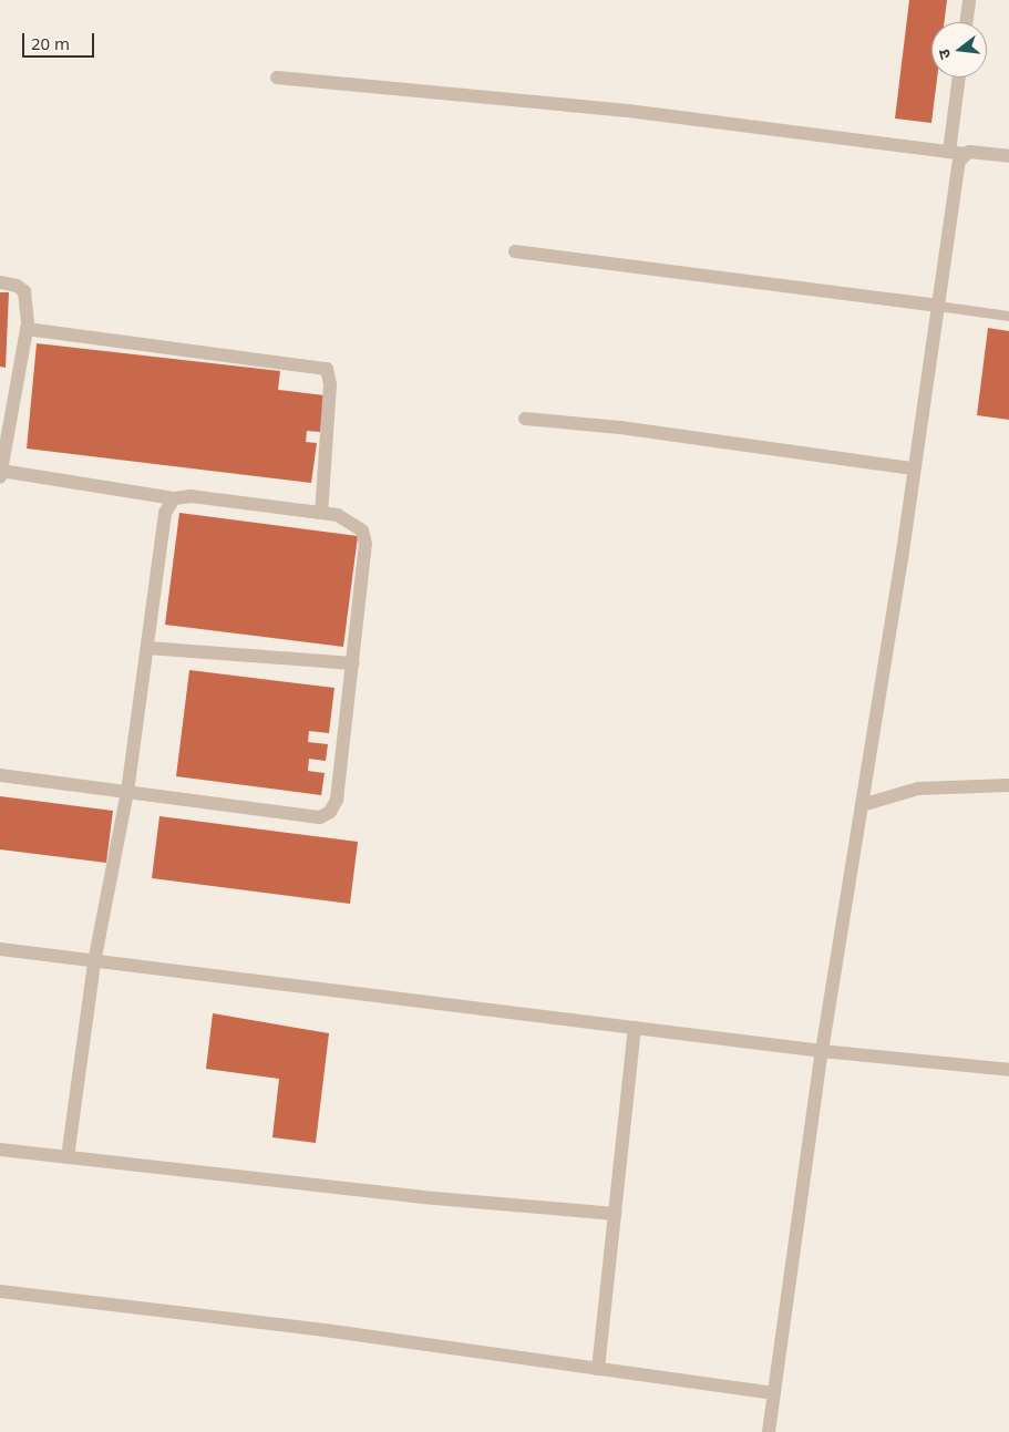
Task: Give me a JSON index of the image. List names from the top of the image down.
{
  "scale_bar": "20 m",
  "north": "left"
}
